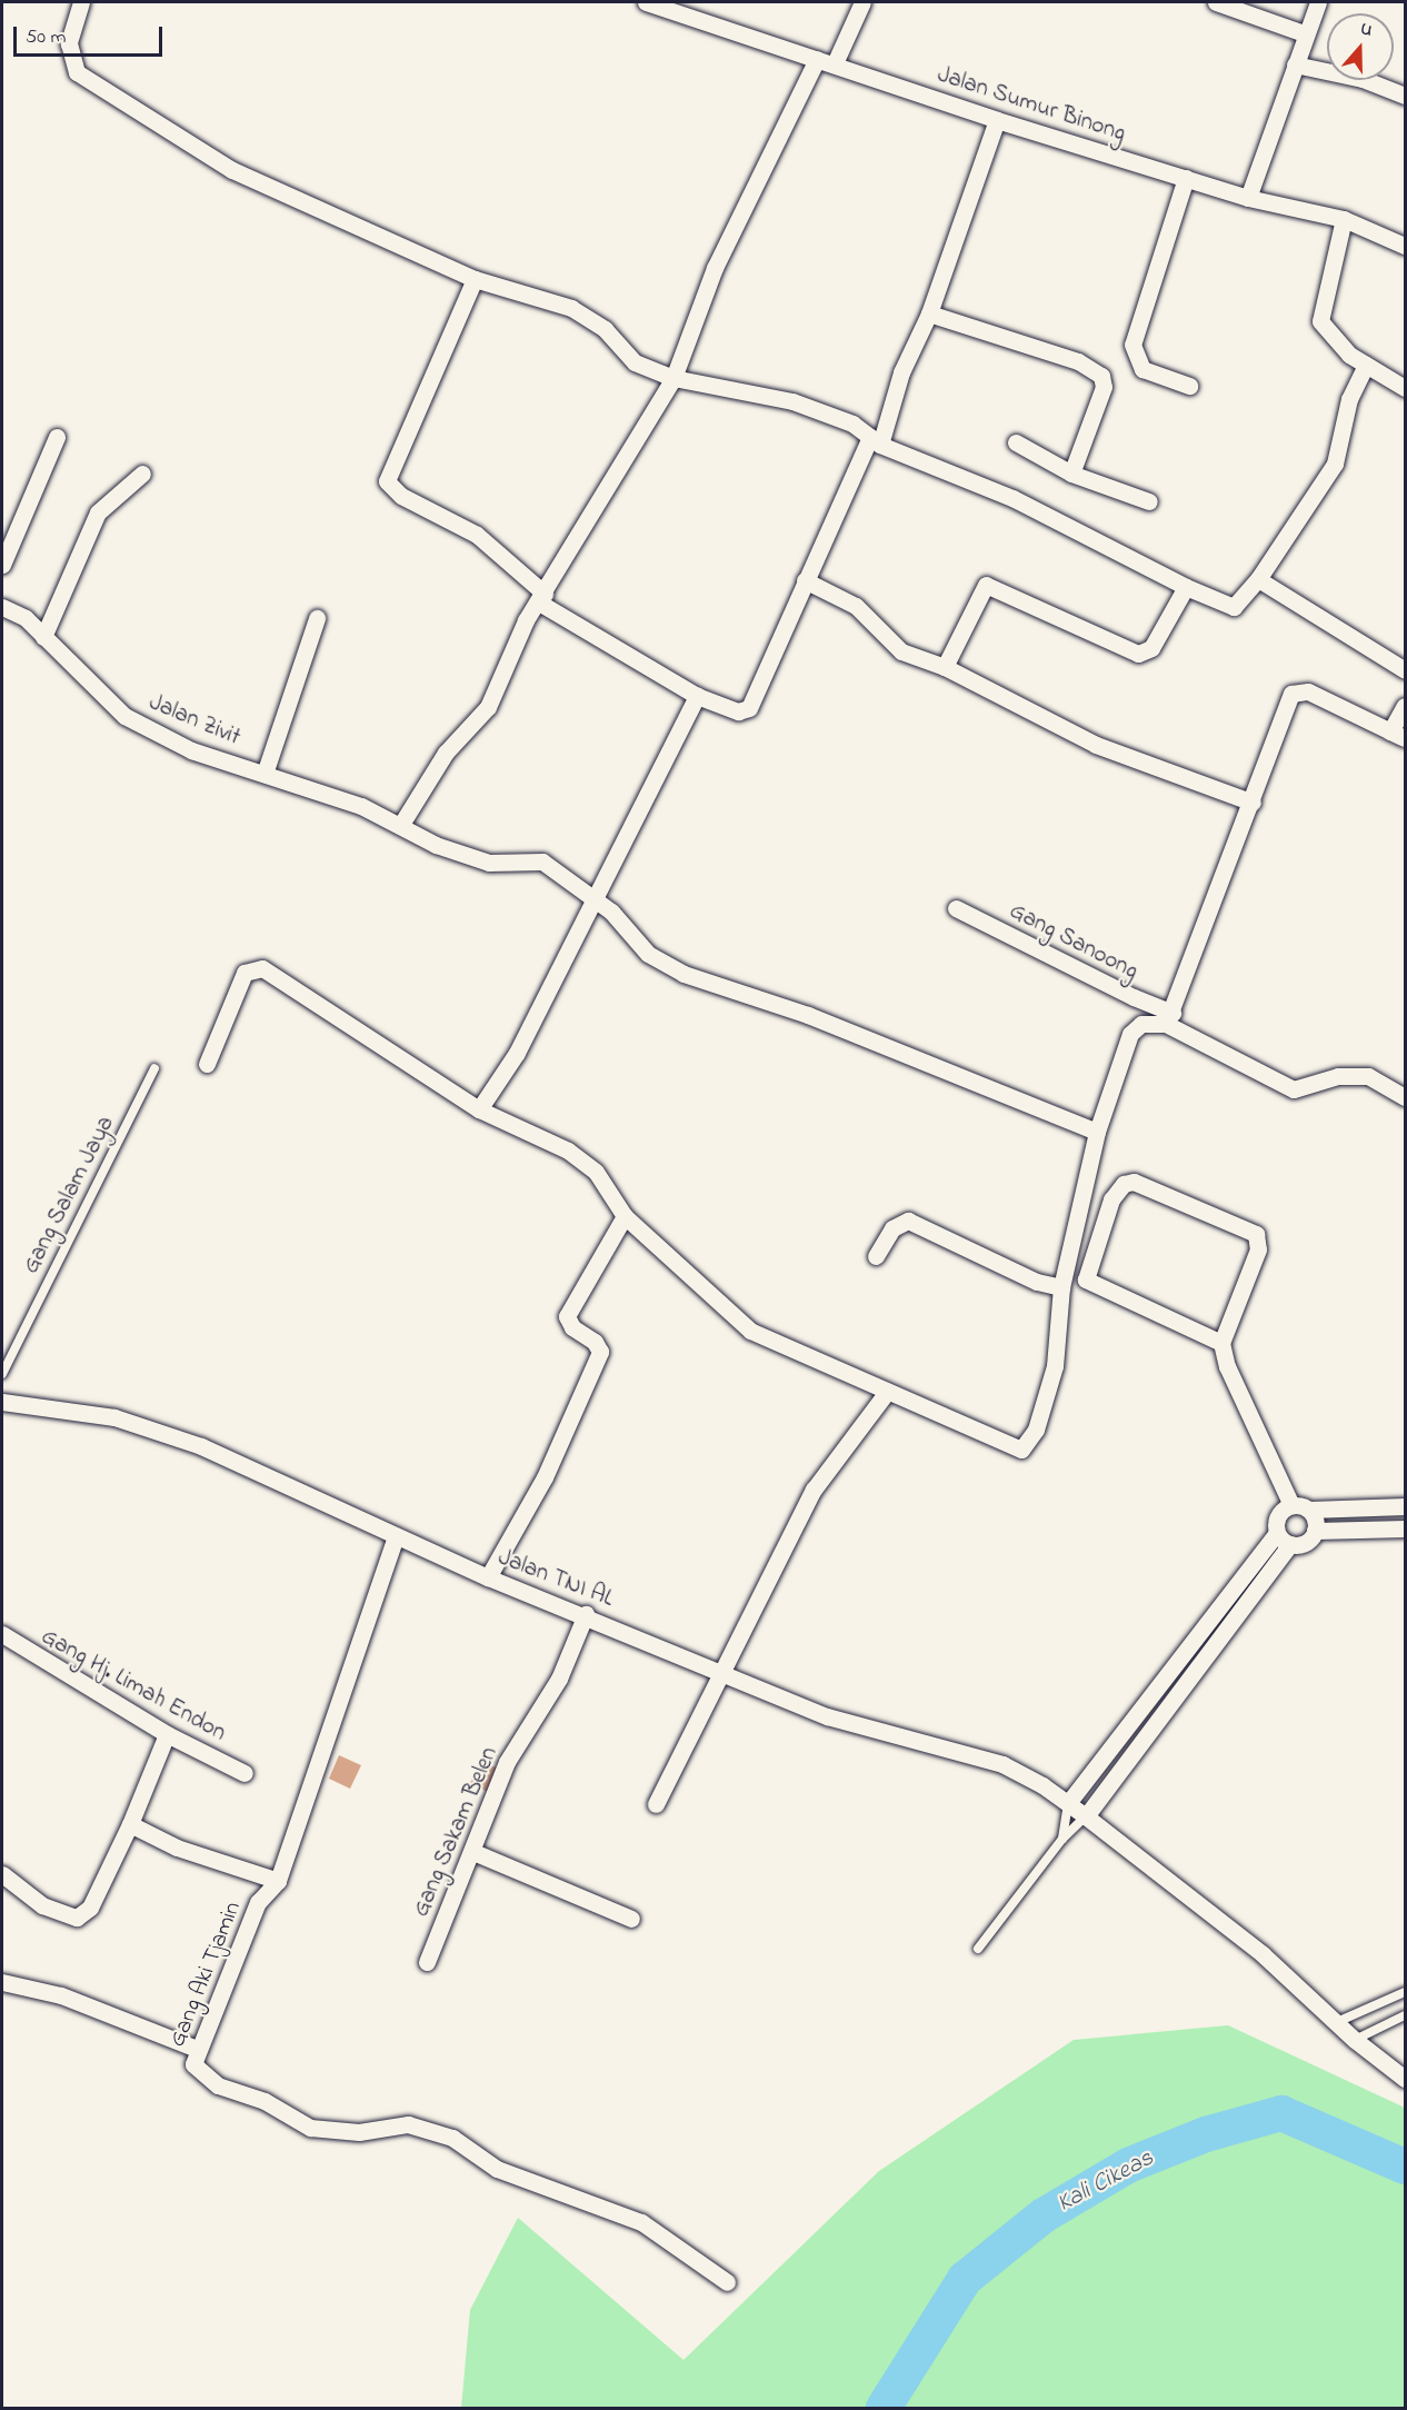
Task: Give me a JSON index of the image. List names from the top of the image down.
{
  "streets": {
    "street": [
      "Jalan Sumur Binong",
      "Jalan Zivit",
      "Gang Sanoong",
      "Jalan TNI AL",
      "Gang Hj. Limah Endon",
      "Gang Sakam Belen",
      "Gang Aki Tjamin"
    ],
    "lane": ["Gang Salam Jaya"]
  },
  "crossings": [
    ["Jalan TNI AL", "Gang Sakam Belen"],
    ["Jalan TNI AL", "Gang Aki Tjamin"]
  ],
  "water": ["Kali Cikeas"],
  "scale_bar": "50 m",
  "north": "top"
}
